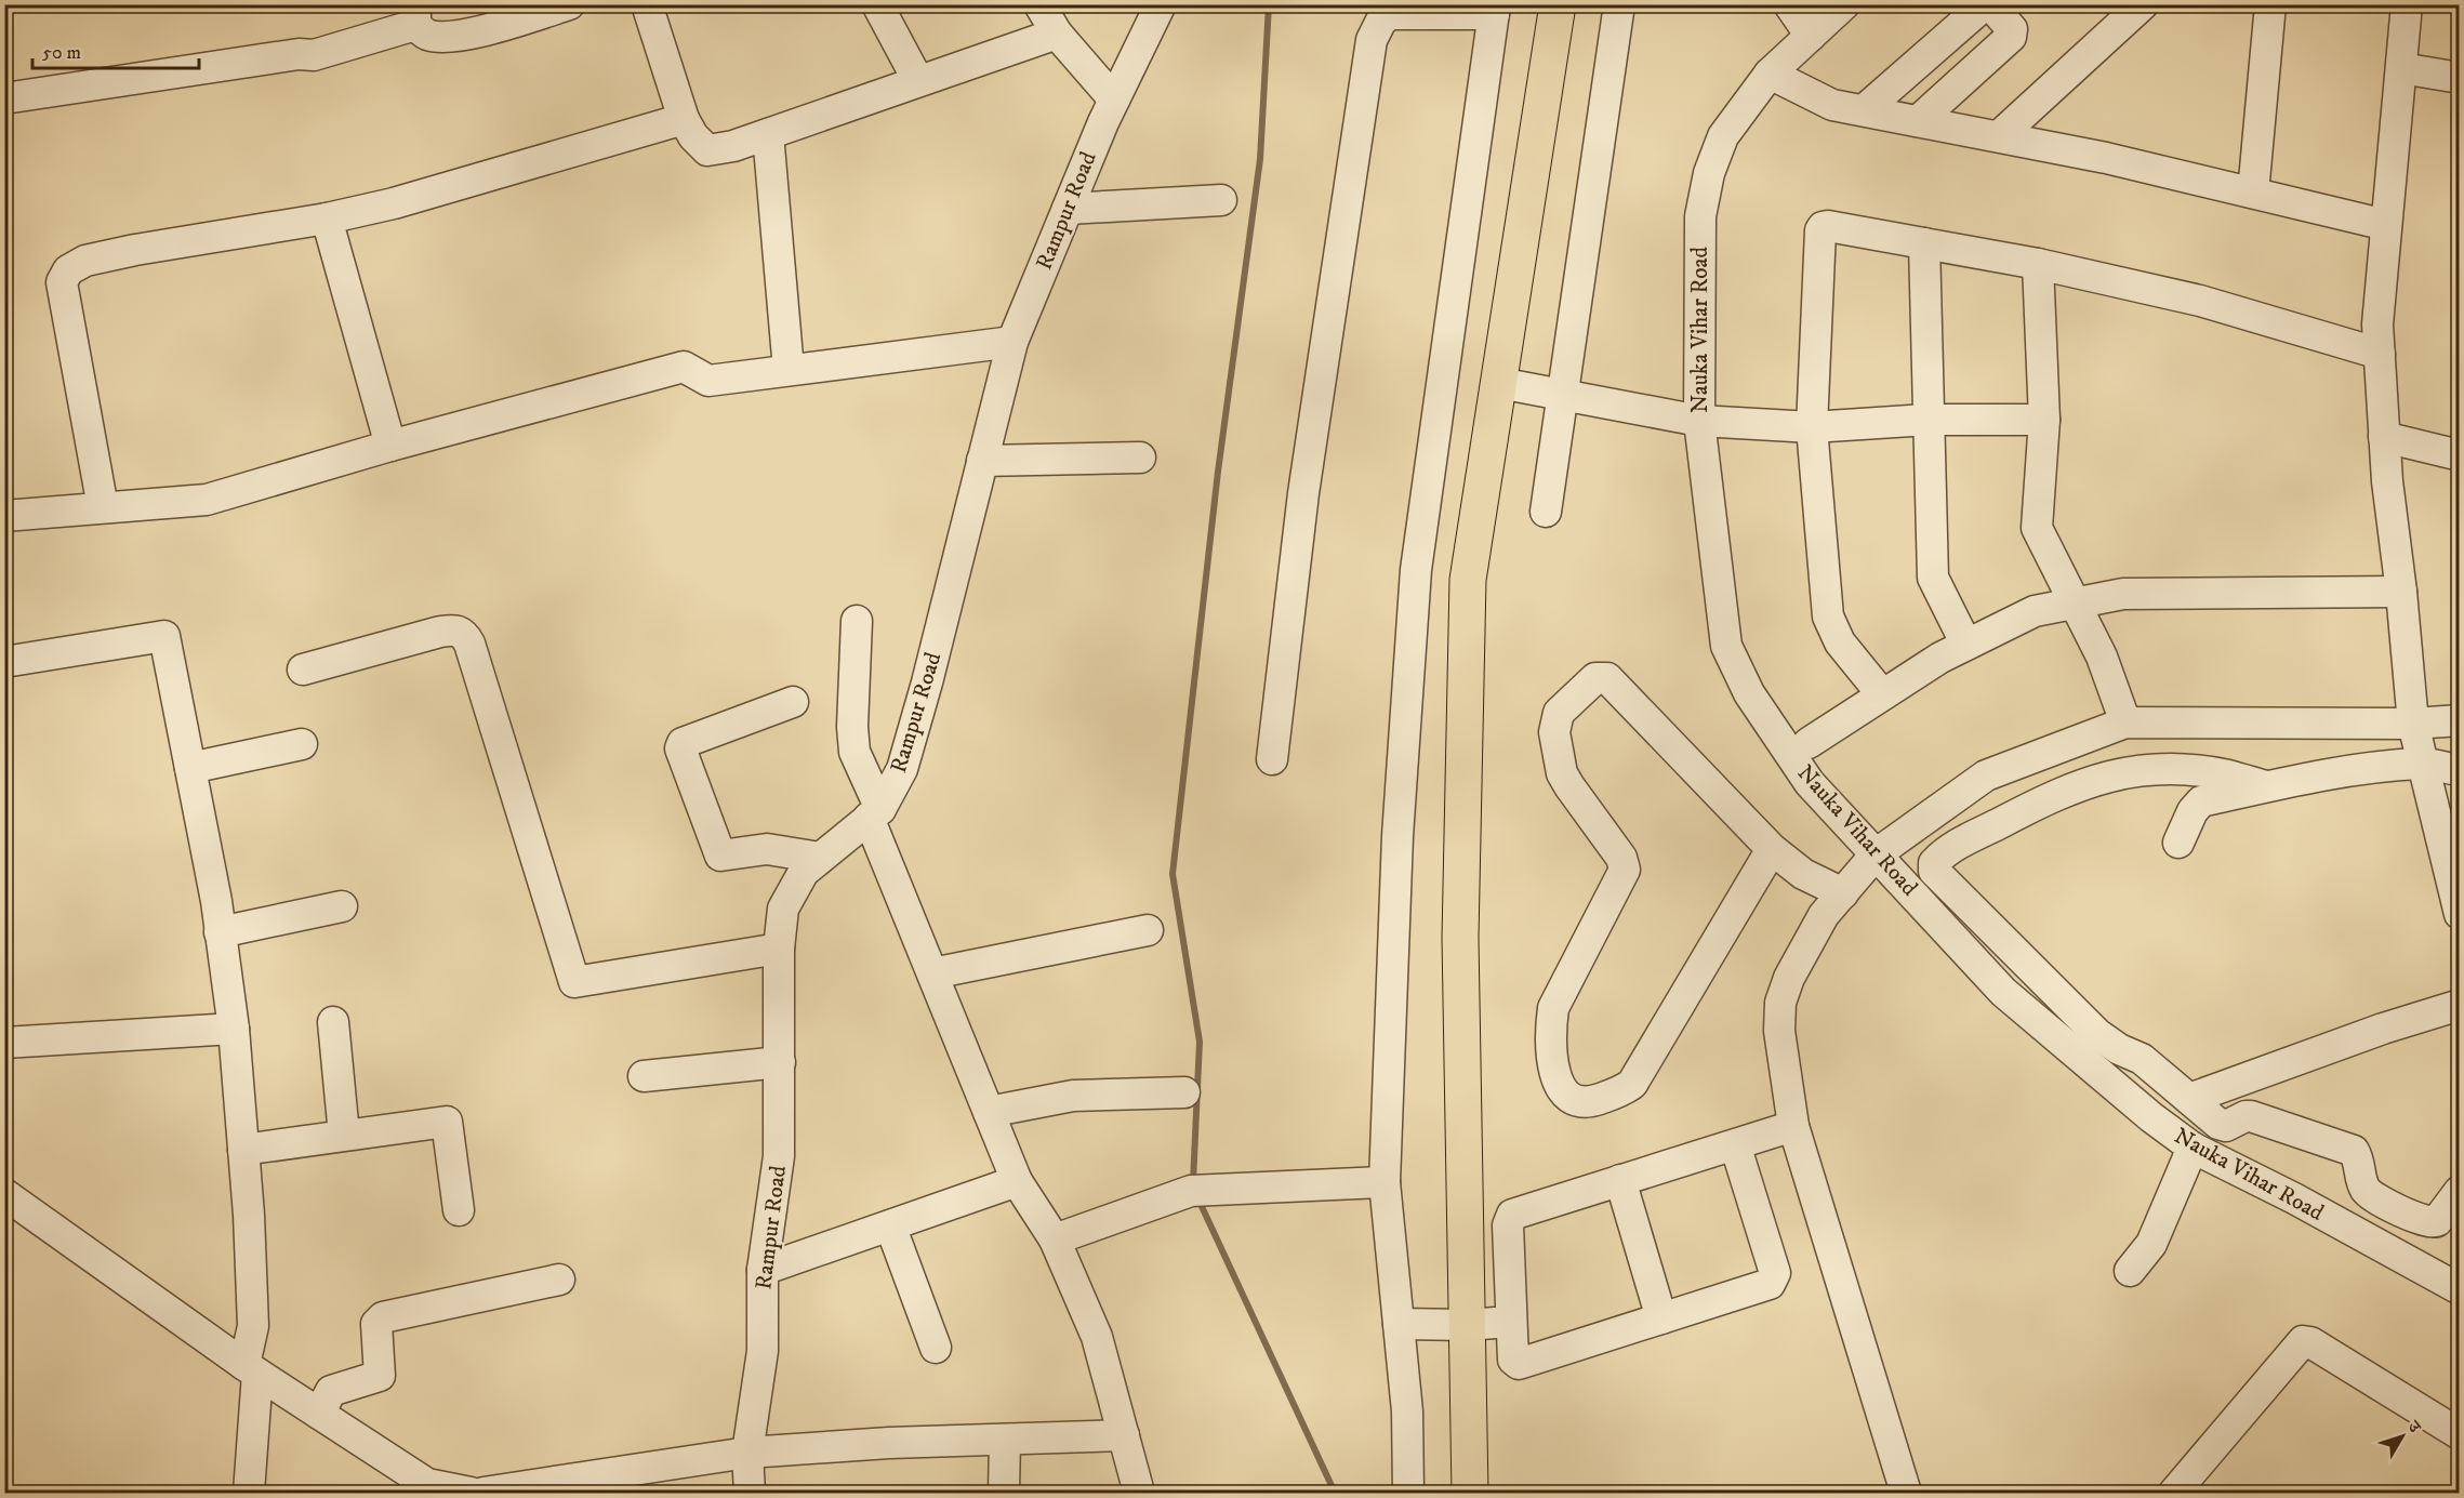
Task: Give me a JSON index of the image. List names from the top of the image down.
{
  "streets": {
    "street": ["Rampur Road", "Nauka Vihar Road"]
  },
  "scale_bar": "50 m",
  "north": "top right"
}
